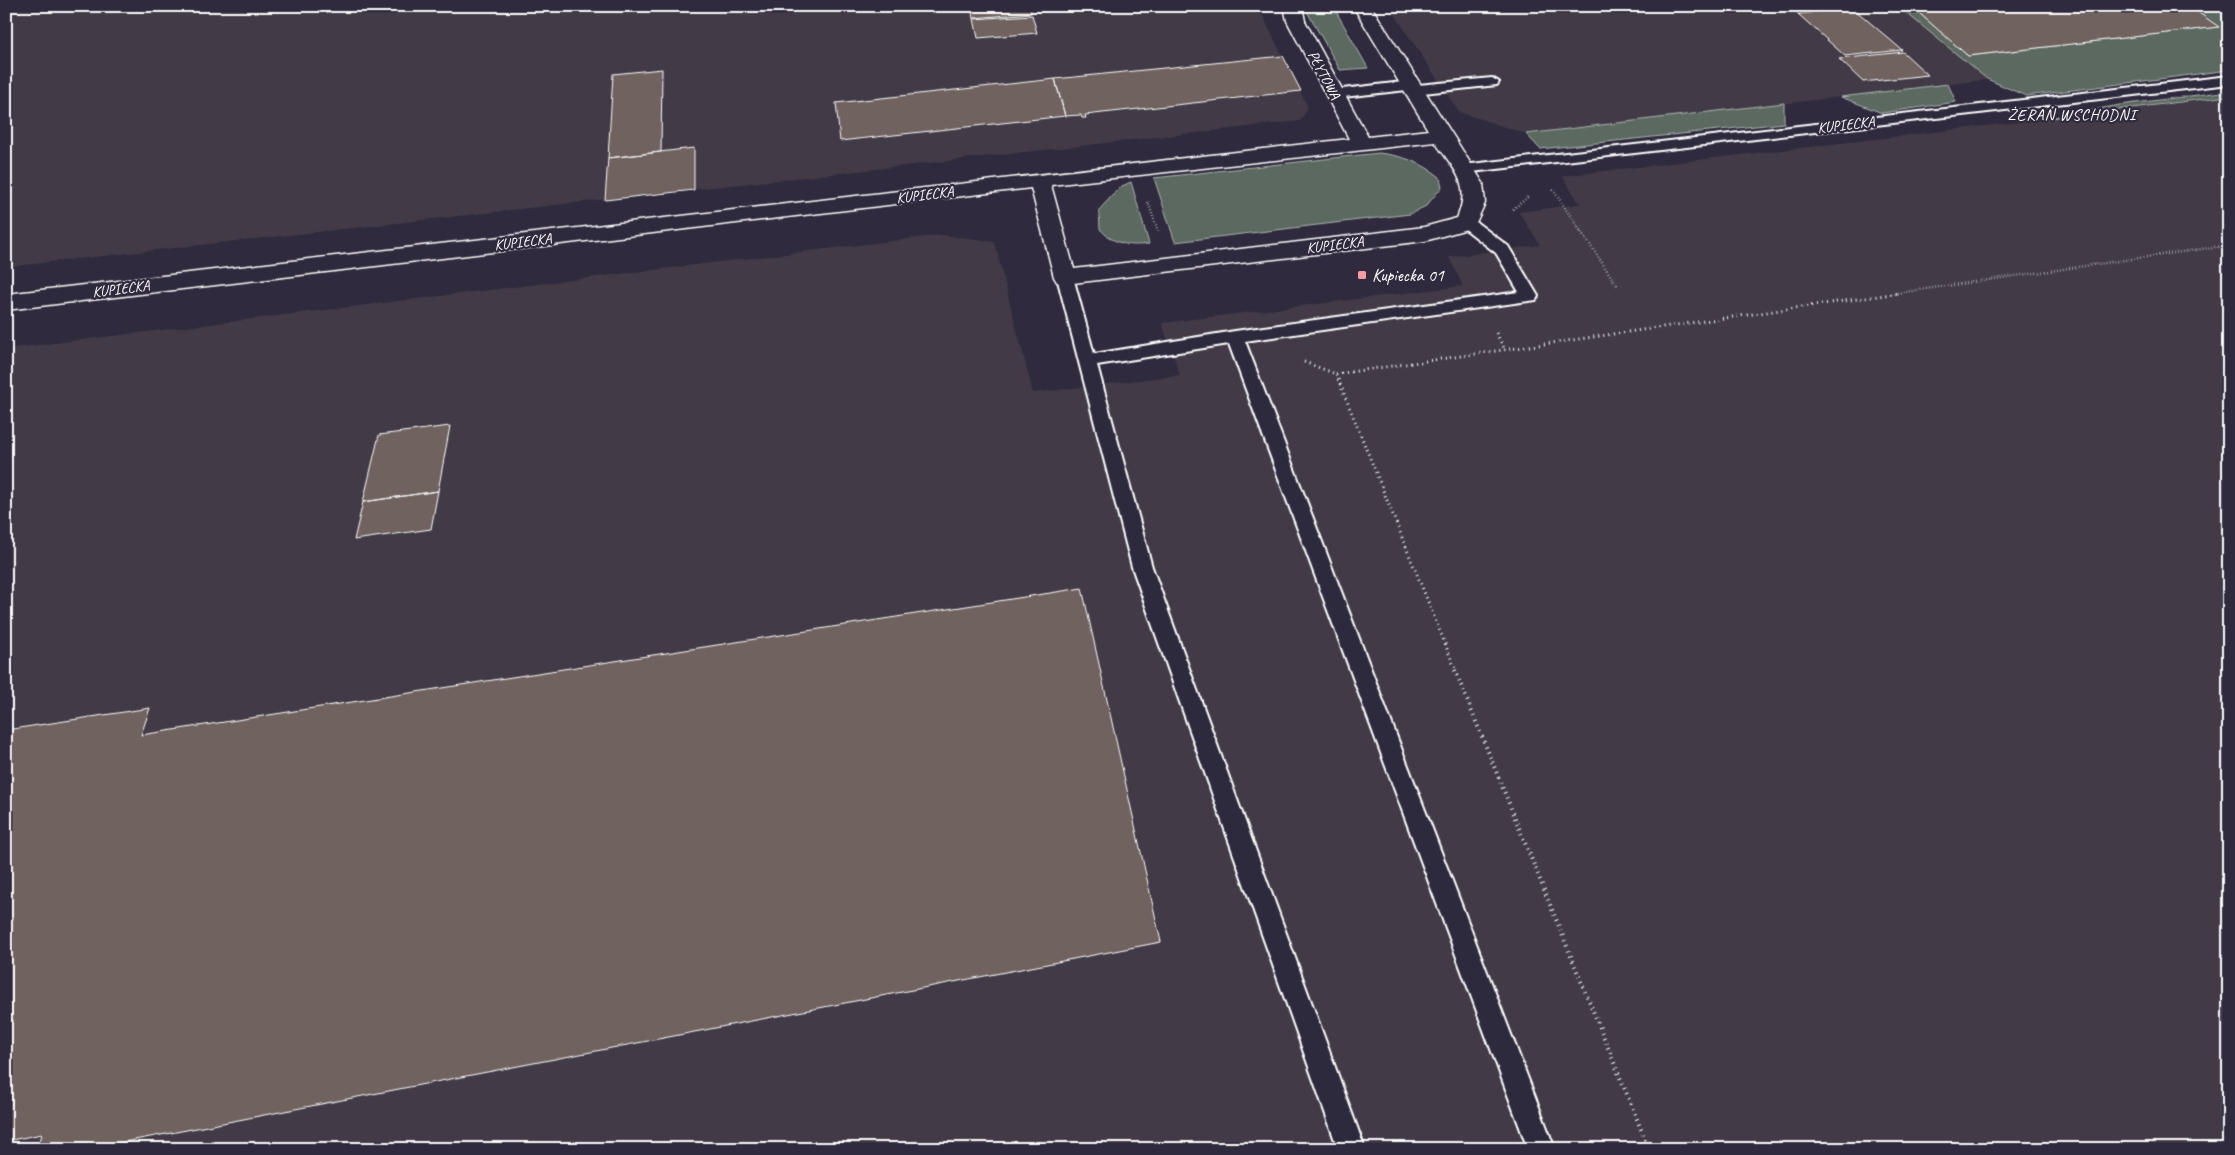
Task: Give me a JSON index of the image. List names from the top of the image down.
{
  "streets": {
    "street": ["PŁYTOWA", "KUPIECKA"]
  },
  "crossings": [
    ["PŁYTOWA", "KUPIECKA"]
  ],
  "districts": ["ŻERAŃ WSCHODNI"],
  "places": {
    "transit": ["Kupiecka 01"]
  }
}
